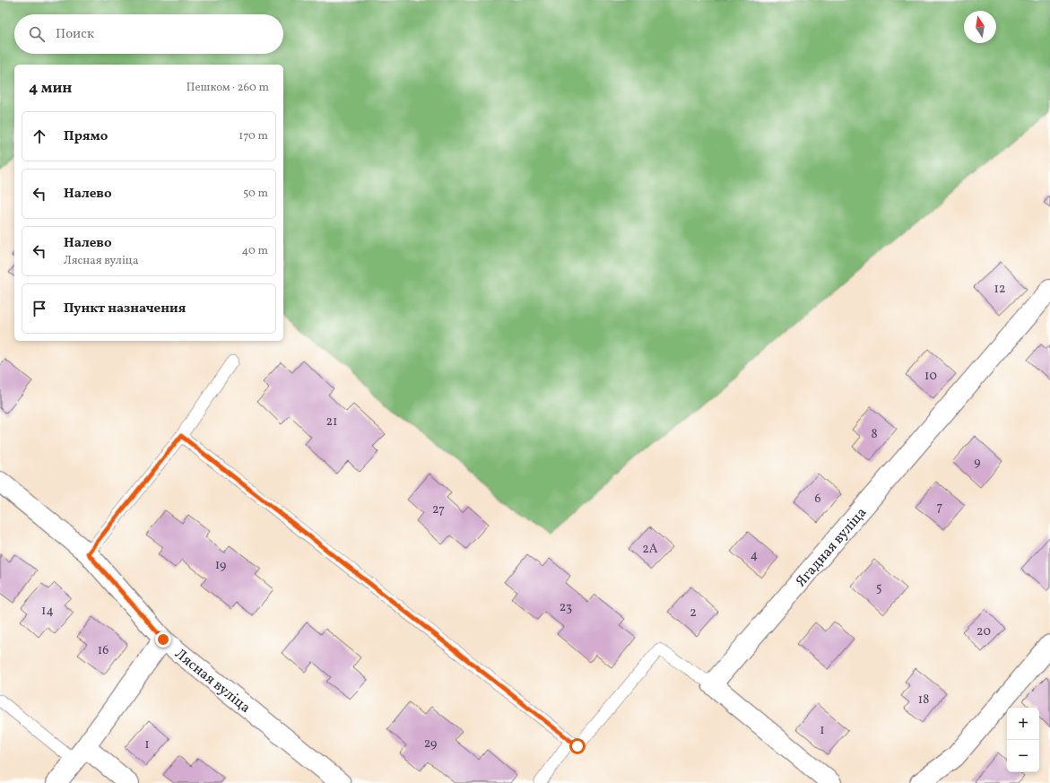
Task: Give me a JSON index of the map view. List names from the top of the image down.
{
  "streets": {
    "street": ["Ягадная вуліца", "Лясная вуліца"]
  },
  "house_numbers": [
    "12",
    "10",
    "21",
    "8",
    "9",
    "6",
    "7",
    "27",
    "2А",
    "4",
    "19",
    "5",
    "23",
    "14",
    "2",
    "20",
    "16",
    "18",
    "1",
    "29",
    "1"
  ],
  "north": "top",
  "page": {
    "search": "Поиск",
    "heading": ["4 мин", "Пешком · 260 m"],
    "list": [
      ["Прямо", "170 m"],
      ["Налево", "50 m"],
      ["Налево", "Лясная вуліца", "40 m"],
      "Пункт назначения"
    ],
    "map_buttons": ["+", "−"]
  }
}
